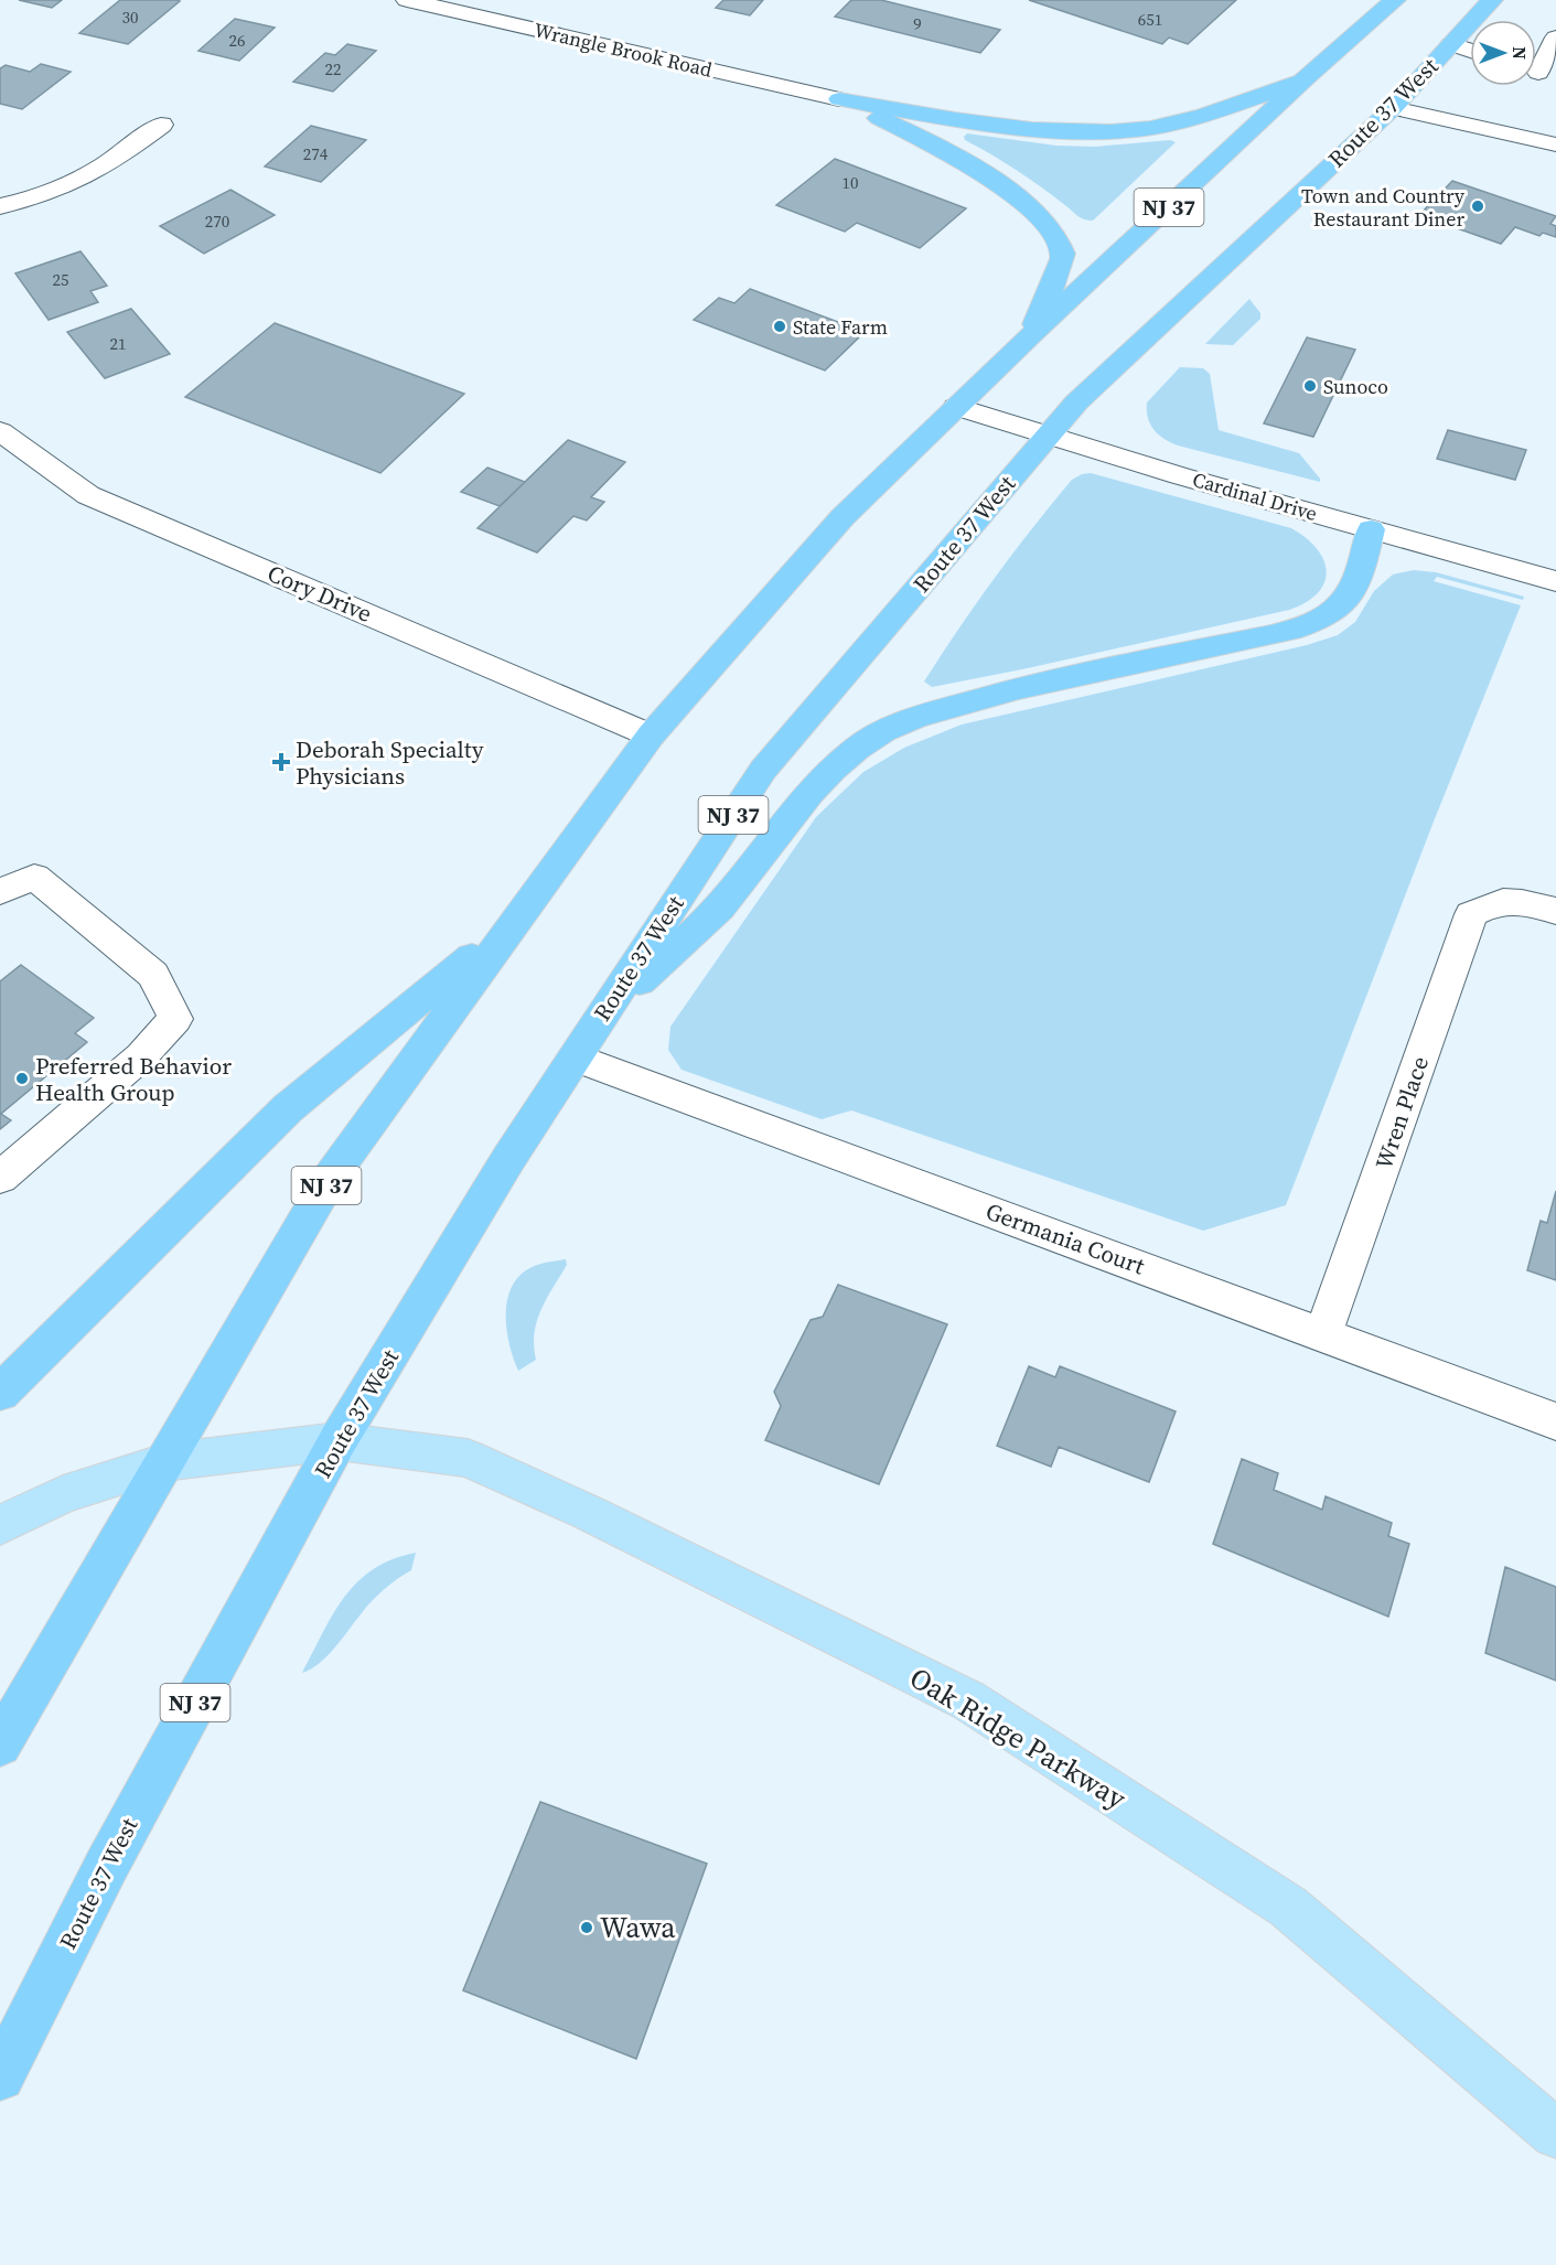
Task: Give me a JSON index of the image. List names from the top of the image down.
{
  "streets": {
    "highway": ["Route 37 West", "NJ 37"],
    "main road": ["Oak Ridge Parkway"],
    "street": [
      "Wrangle Brook Road",
      "Cardinal Drive",
      "Cory Drive",
      "Wren Place",
      "Germania Court"
    ]
  },
  "crossings": [
    ["Route 37 West", "Cardinal Drive"],
    ["Route 37 West", "Germania Court"],
    ["Route 37 West", "Oak Ridge Parkway"],
    ["NJ 37", "Cardinal Drive"],
    ["NJ 37", "Cory Drive"],
    ["NJ 37", "Oak Ridge Parkway"],
    ["Wren Place", "Germania Court"]
  ],
  "places": {
    "other": [
      "Town and Country Restaurant Diner",
      "State Farm",
      "Sunoco",
      "Preferred Behavior Health Group",
      "Wawa"
    ],
    "health": ["Deborah Specialty Physicians"]
  },
  "house_numbers": [
    "30",
    "651",
    "9",
    "26",
    "22",
    "274",
    "10",
    "270",
    "25",
    "21"
  ],
  "north": "right"
}
